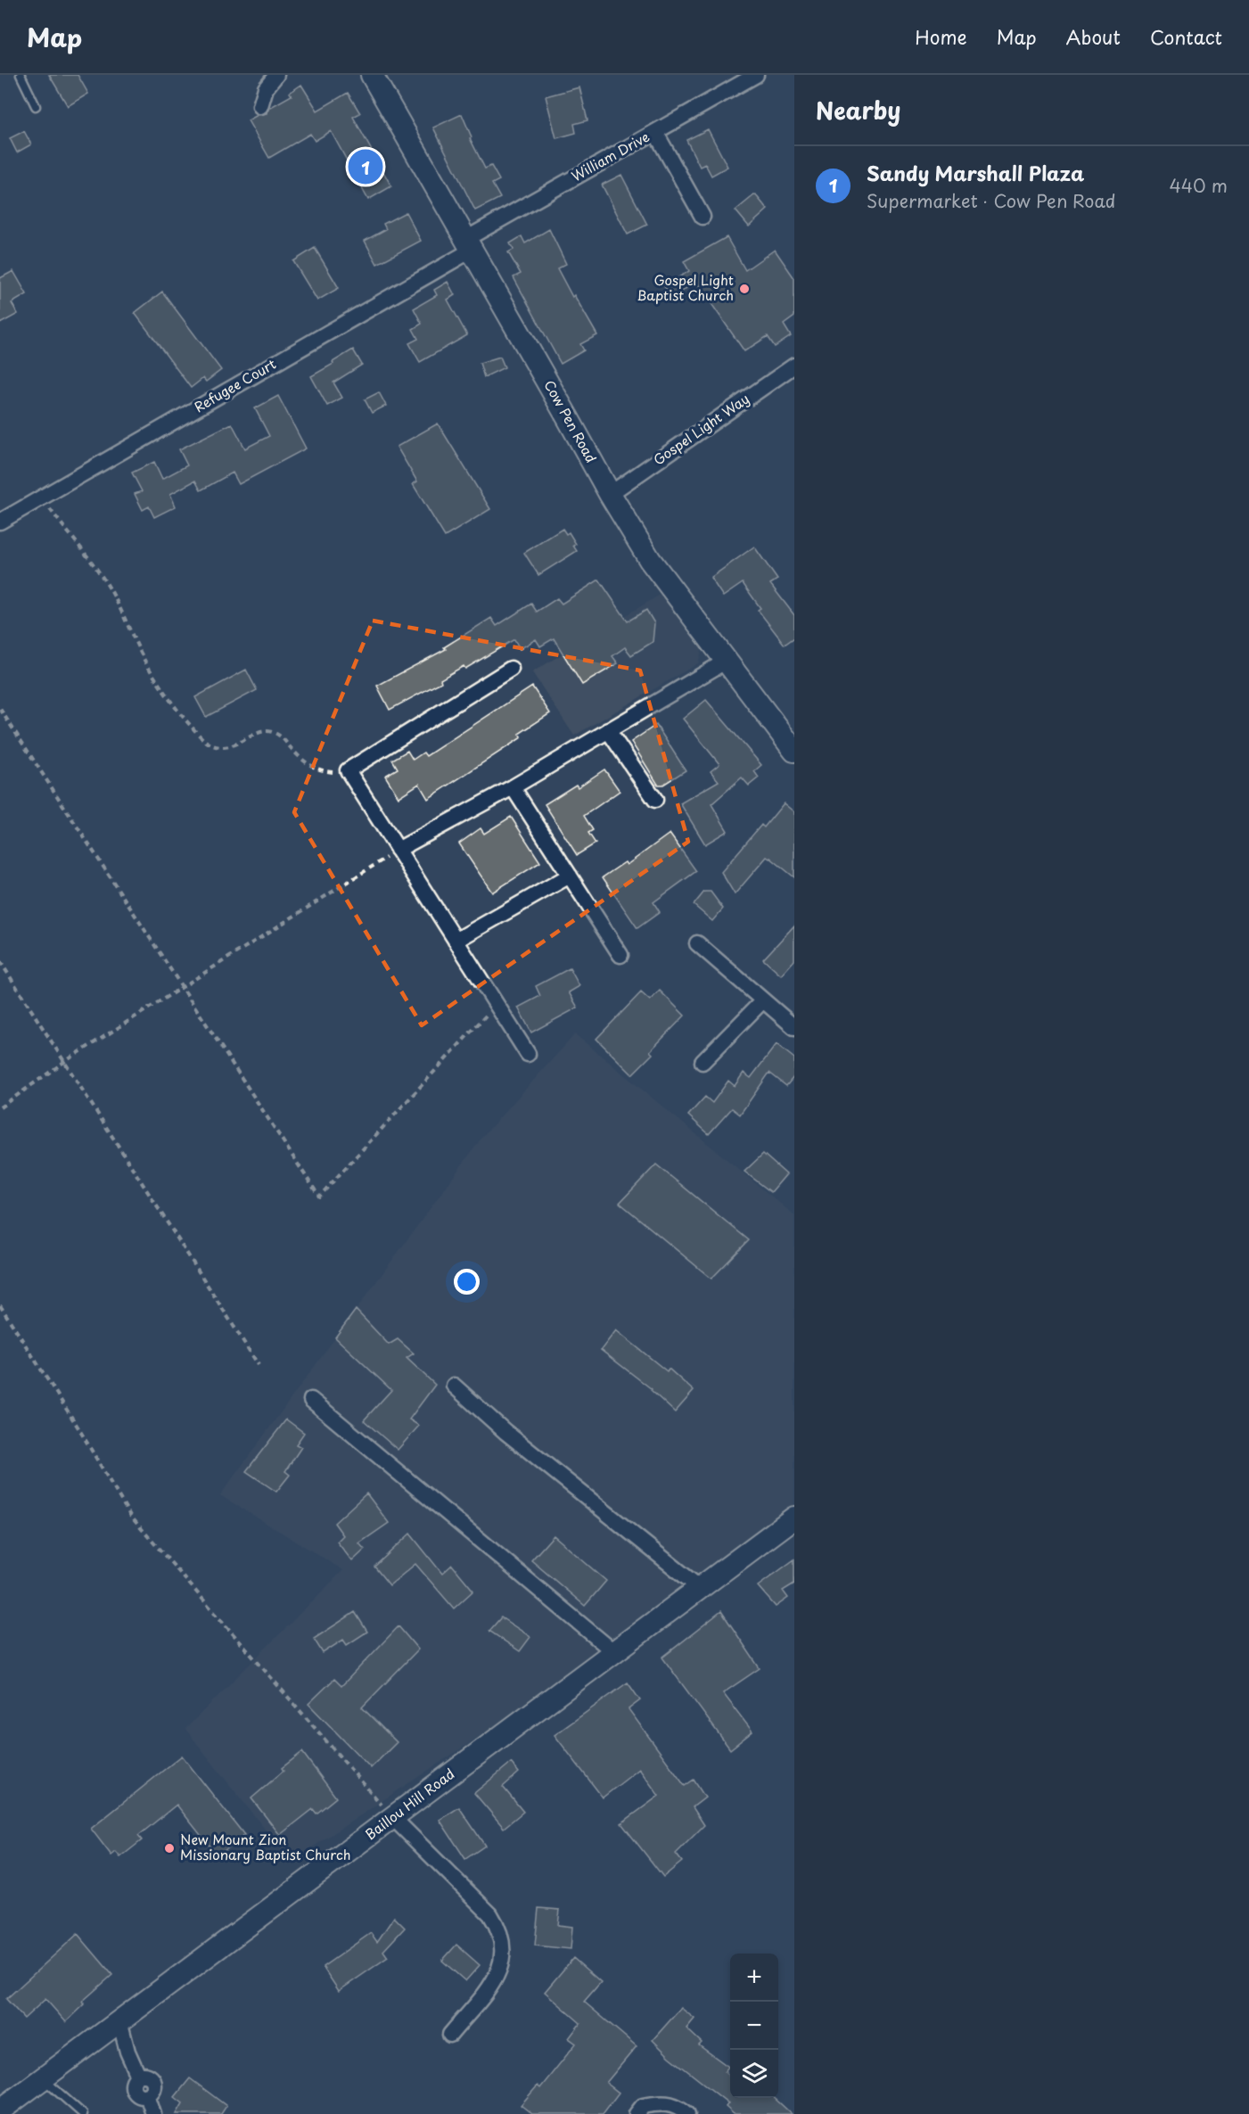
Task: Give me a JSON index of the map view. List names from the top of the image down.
{
  "streets": {
    "main road": ["Cow Pen Road", "Baillou Hill Road"],
    "street": ["William Drive", "Refugee Court", "Gospel Light Way"]
  },
  "crossings": [
    ["William Drive", "Refugee Court"],
    ["William Drive", "Cow Pen Road"],
    ["Refugee Court", "Cow Pen Road"],
    ["Cow Pen Road", "Gospel Light Way"]
  ],
  "places": ["Gospel Light Baptist Church", "New Mount Zion Missionary Baptist Church"],
  "page": {
    "header": "Map",
    "nav": [
      "Home",
      "Map",
      "About",
      "Contact"
    ],
    "heading": "Nearby",
    "list": [
      {
        "mark": "1",
        "name": "Sandy Marshall Plaza",
        "note": "Supermarket · Cow Pen Road",
        "value": "440 m"
      }
    ],
    "pins": "1",
    "map_buttons": ["+", "−"]
  }
}
